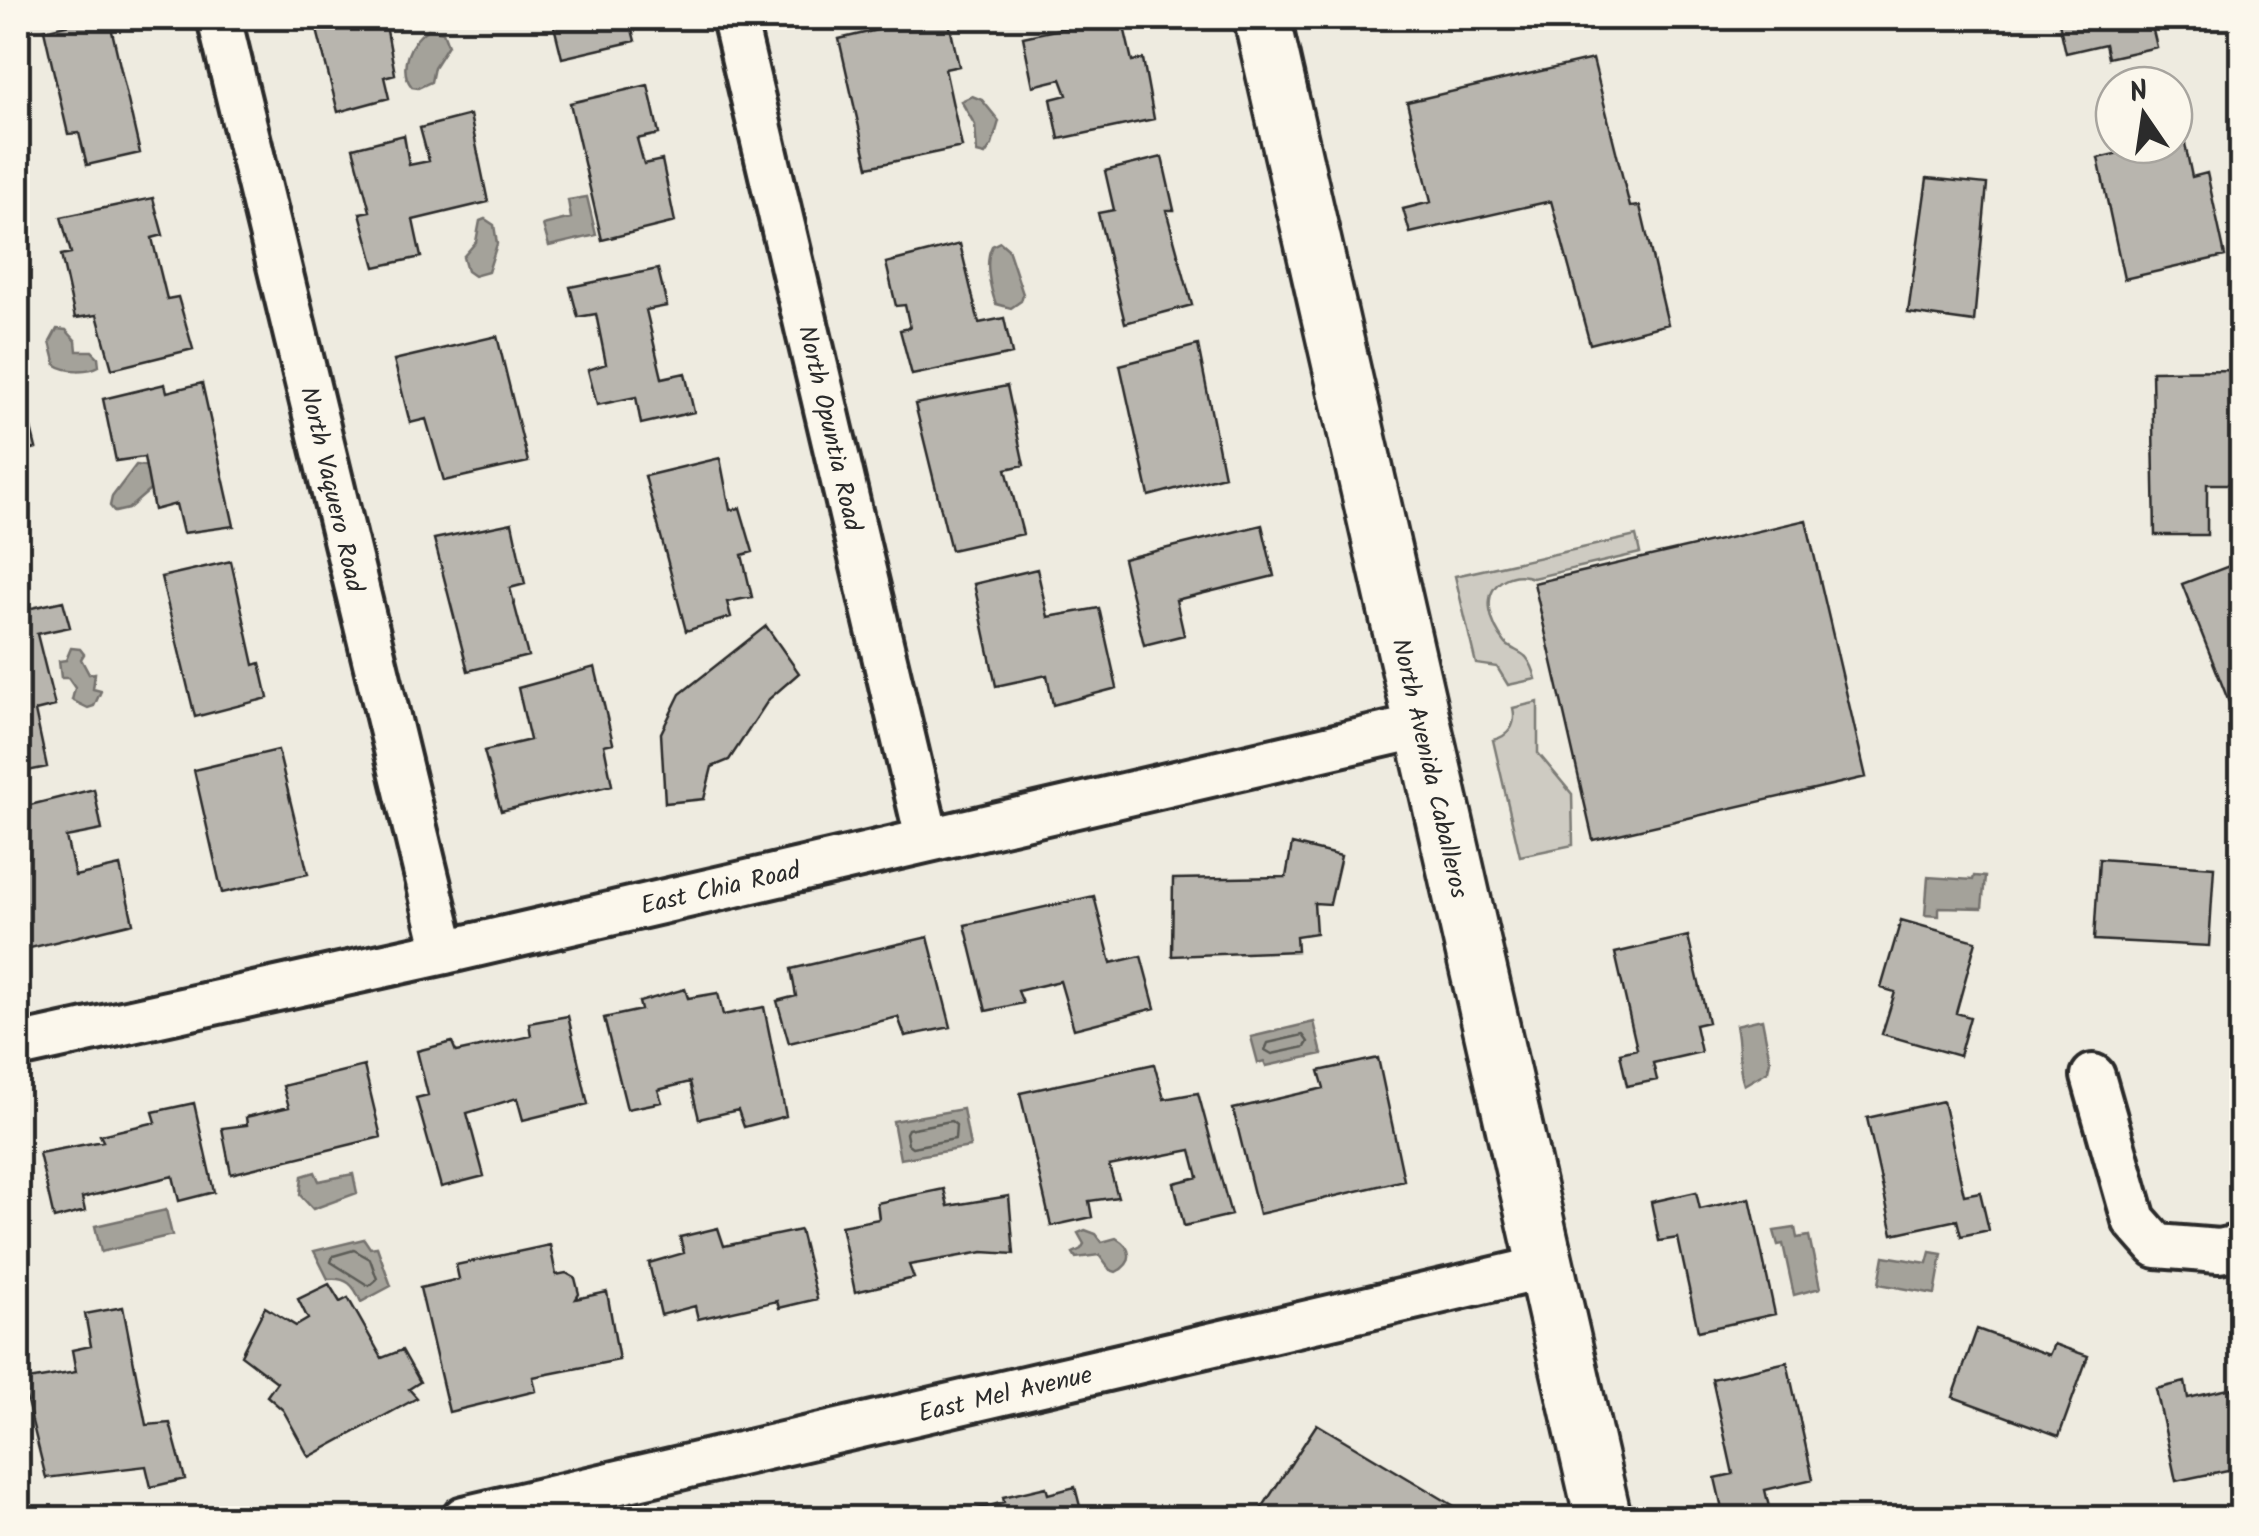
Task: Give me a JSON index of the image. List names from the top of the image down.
{
  "streets": {
    "street": [
      "North Opuntia Road",
      "North Vaquero Road",
      "North Avenida Caballeros",
      "East Chia Road",
      "East Mel Avenue"
    ]
  },
  "crossings": [
    ["North Opuntia Road", "East Chia Road"],
    ["North Vaquero Road", "East Chia Road"],
    ["North Avenida Caballeros", "East Chia Road"],
    ["North Avenida Caballeros", "East Mel Avenue"]
  ],
  "north": "top"
}
